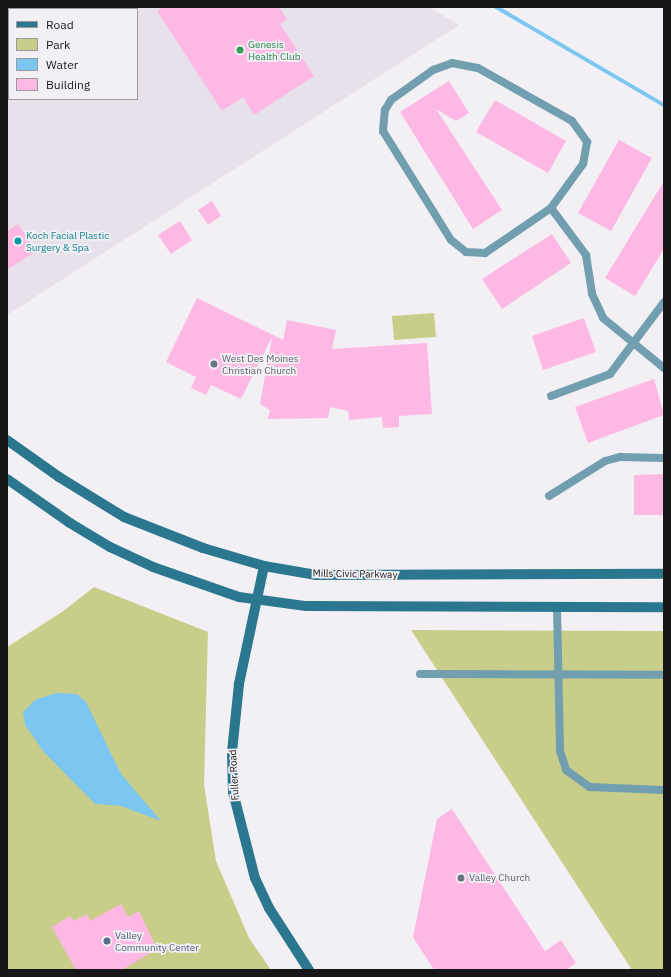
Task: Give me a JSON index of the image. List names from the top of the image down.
{
  "streets": {
    "main road": ["Mills Civic Parkway", "Fuller Road"]
  },
  "crossings": [
    ["Mills Civic Parkway", "Fuller Road"]
  ],
  "places": [
    "Genesis Health Club",
    "Koch Facial Plastic Surgery & Spa",
    "West Des Moines Christian Church",
    "Valley Church",
    "Valley Community Center"
  ],
  "legend": [
    "Road",
    "Park",
    "Water",
    "Building"
  ]
}
